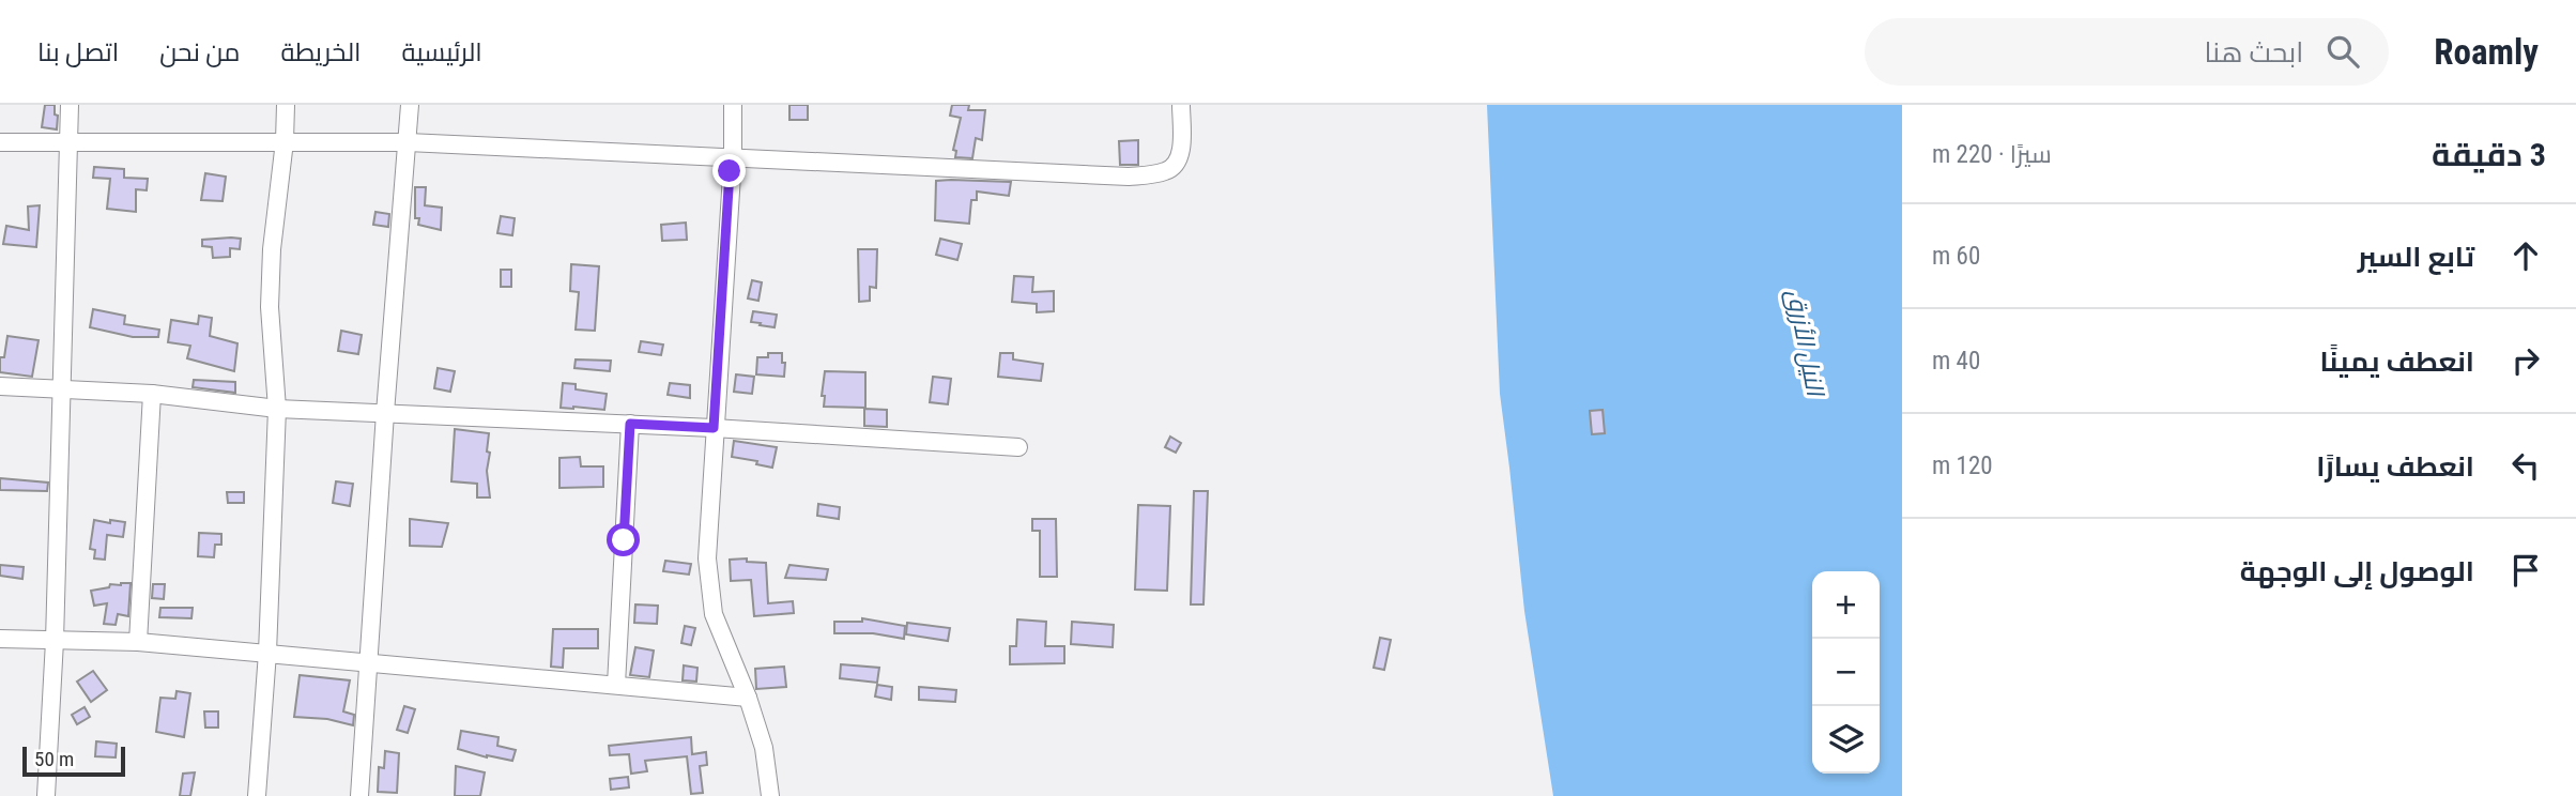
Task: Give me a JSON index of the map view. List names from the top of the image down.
{
  "water": ["النيل الأزرق"],
  "scale_bar": "50 m",
  "page": {
    "header": "Roamly",
    "search": "ابحث هنا",
    "nav": [
      "الرئيسية",
      "الخريطة",
      "من نحن",
      "اتصل بنا"
    ],
    "heading": ["3 دقيقة", "سيرًا · 220 m"],
    "list": [
      ["تابع السير", "60 m"],
      ["انعطف يمينًا", "40 m"],
      ["انعطف يسارًا", "120 m"],
      "الوصول إلى الوجهة"
    ],
    "map_buttons": ["+", "−"],
    "scale": "50 m"
  }
}
